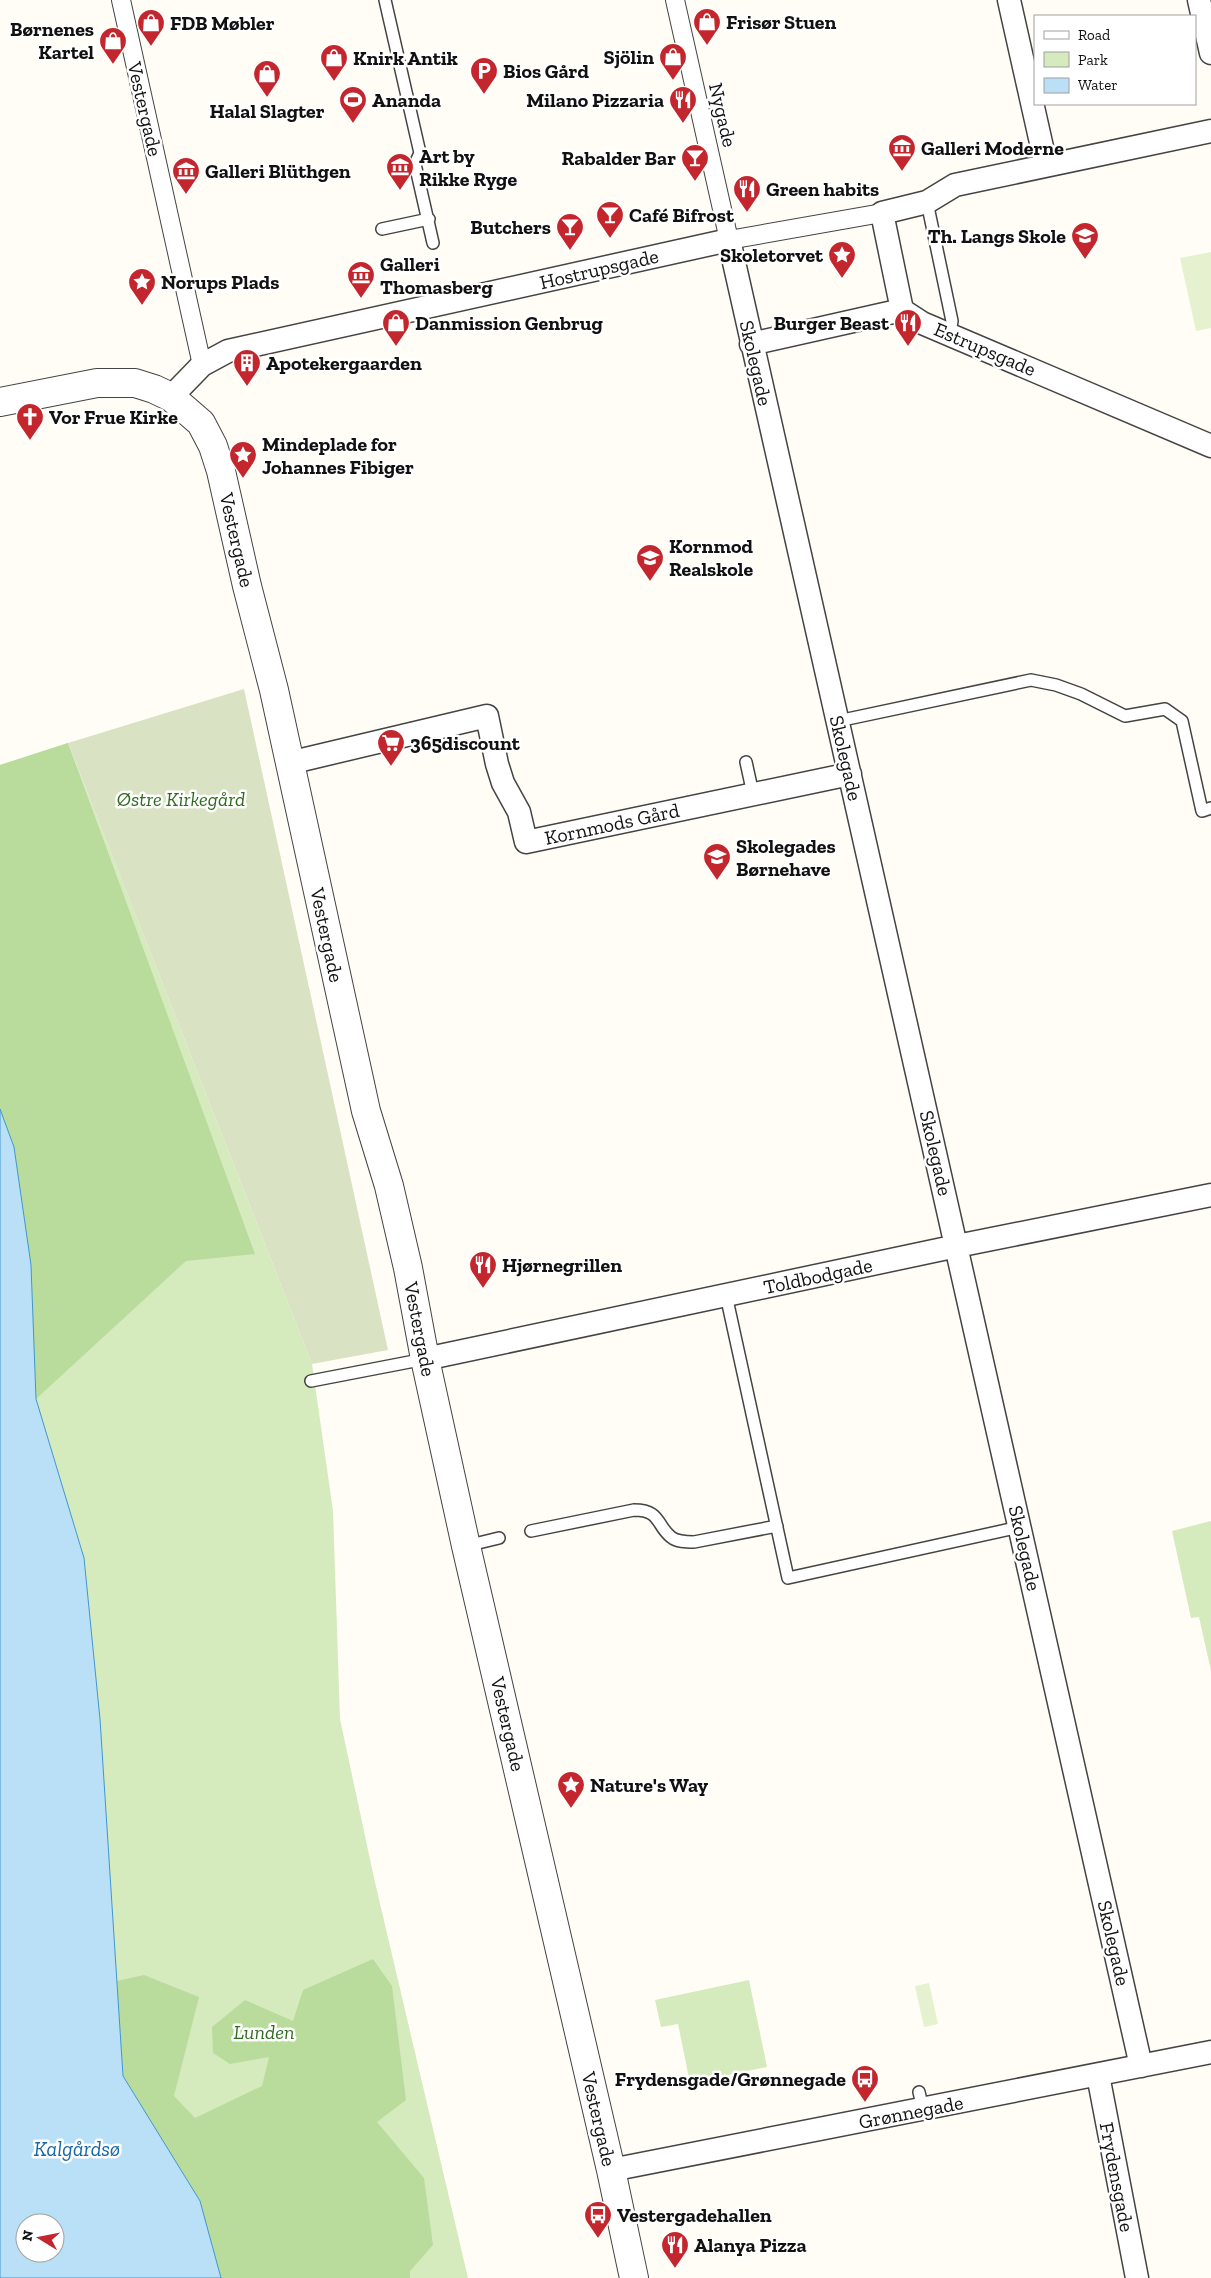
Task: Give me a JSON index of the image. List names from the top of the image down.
{
  "streets": {
    "street": [
      "Vestergade",
      "Nygade",
      "Hostrupsgade",
      "Estrupsgade",
      "Skolegade",
      "Kornmods Gård",
      "Toldbodgade",
      "Grønnegade",
      "Frydensgade"
    ]
  },
  "crossings": [
    ["Vestergade", "Hostrupsgade"],
    ["Vestergade", "Kornmods Gård"],
    ["Vestergade", "Toldbodgade"],
    ["Vestergade", "Grønnegade"],
    ["Nygade", "Hostrupsgade"],
    ["Nygade", "Skolegade"],
    ["Hostrupsgade", "Skolegade"],
    ["Skolegade", "Kornmods Gård"],
    ["Skolegade", "Toldbodgade"],
    ["Skolegade", "Grønnegade"],
    ["Grønnegade", "Frydensgade"]
  ],
  "water": ["Kalgårdsø"],
  "parks": ["Østre Kirkegård", "Lunden"],
  "places": {
    "shop": [
      "Frisør Stuen",
      "FDB Møbler",
      "Børnenes Kartel",
      "Sjölin",
      "Knirk Antik",
      "Halal Slagter",
      "Danmission Genbrug"
    ],
    "parking": ["Bios Gård"],
    "sports": ["Ananda"],
    "restaurant": [
      "Milano Pizzaria",
      "Green habits",
      "Burger Beast",
      "Hjørnegrillen",
      "Alanya Pizza"
    ],
    "museum": [
      "Galleri Moderne",
      "Art by Rikke Ryge",
      "Galleri Blüthgen",
      "Galleri Thomasberg"
    ],
    "bar": ["Rabalder Bar", "Café Bifrost", "Butchers"],
    "school or university": ["Th. Langs Skole", "Kornmod Realskole", "Skolegades Børnehave"],
    "place": [
      "Skoletorvet",
      "Norups Plads",
      "Mindeplade for Johannes Fibiger",
      "Nature's Way"
    ],
    "building": ["Apotekergaarden"],
    "church": ["Vor Frue Kirke"],
    "supermarket": ["365discount"],
    "bus stop": ["Frydensgade/Grønnegade", "Vestergadehallen"]
  },
  "legend": ["Road", "Park", "Water"],
  "north": "left"
}
